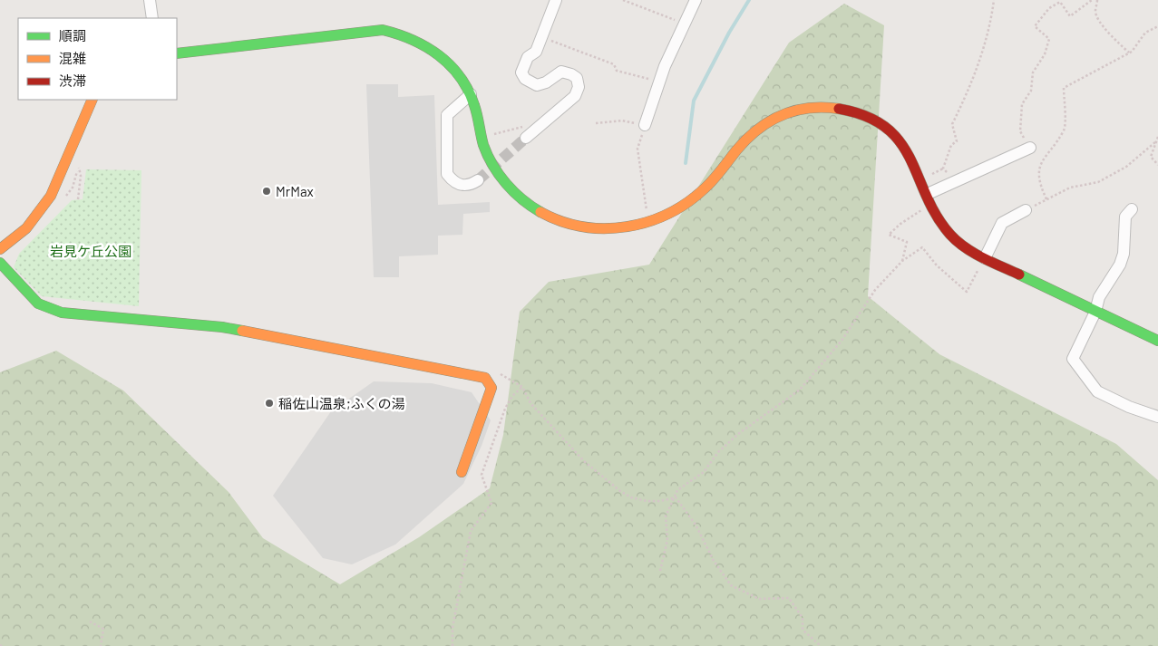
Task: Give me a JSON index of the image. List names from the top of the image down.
{
  "parks": ["岩見ケ丘公園"],
  "places": ["MrMax", "稲佐山温泉;ふくの湯"],
  "legend": ["順調", "混雑", "渋滞"]
}
